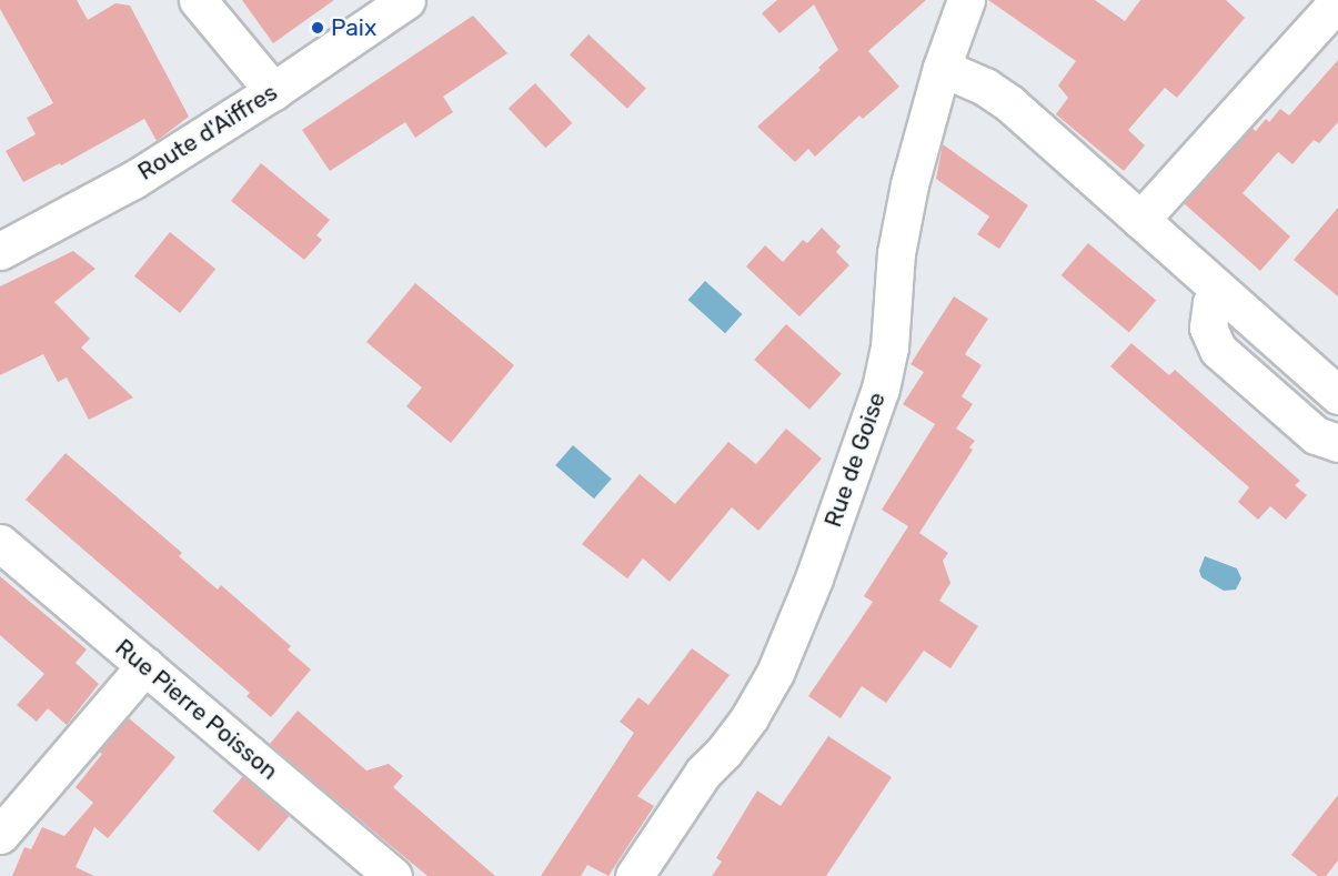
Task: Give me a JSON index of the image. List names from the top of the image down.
{
  "streets": {
    "street": ["Route d'Aiffres", "Rue de Goise", "Rue Pierre Poisson"]
  },
  "places": ["Paix"]
}
